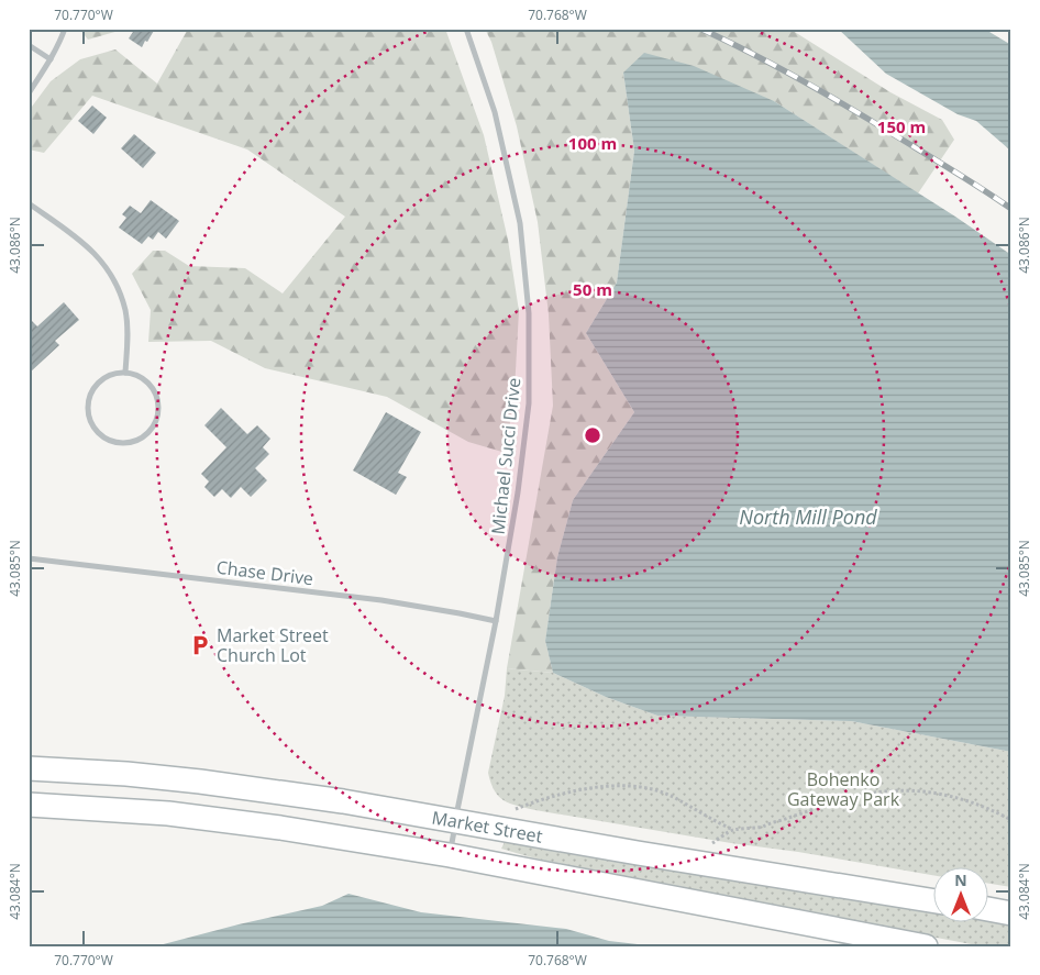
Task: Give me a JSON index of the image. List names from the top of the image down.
{
  "streets": {
    "main road": ["Market Street"],
    "street": ["Michael Succi Drive", "Chase Drive"]
  },
  "crossings": [
    ["Michael Succi Drive", "Chase Drive"],
    ["Michael Succi Drive", "Market Street"]
  ],
  "water": ["North Mill Pond"],
  "parks": ["Bohenko Gateway Park"],
  "places": {
    "parking": ["Market Street Church Lot"]
  },
  "north": "top",
  "coordinates": [
    "70.770°W",
    "70.768°W",
    "43.086°N",
    "43.085°N",
    "43.084°N"
  ],
  "rings": ["150 m", "100 m", "50 m"]
}
